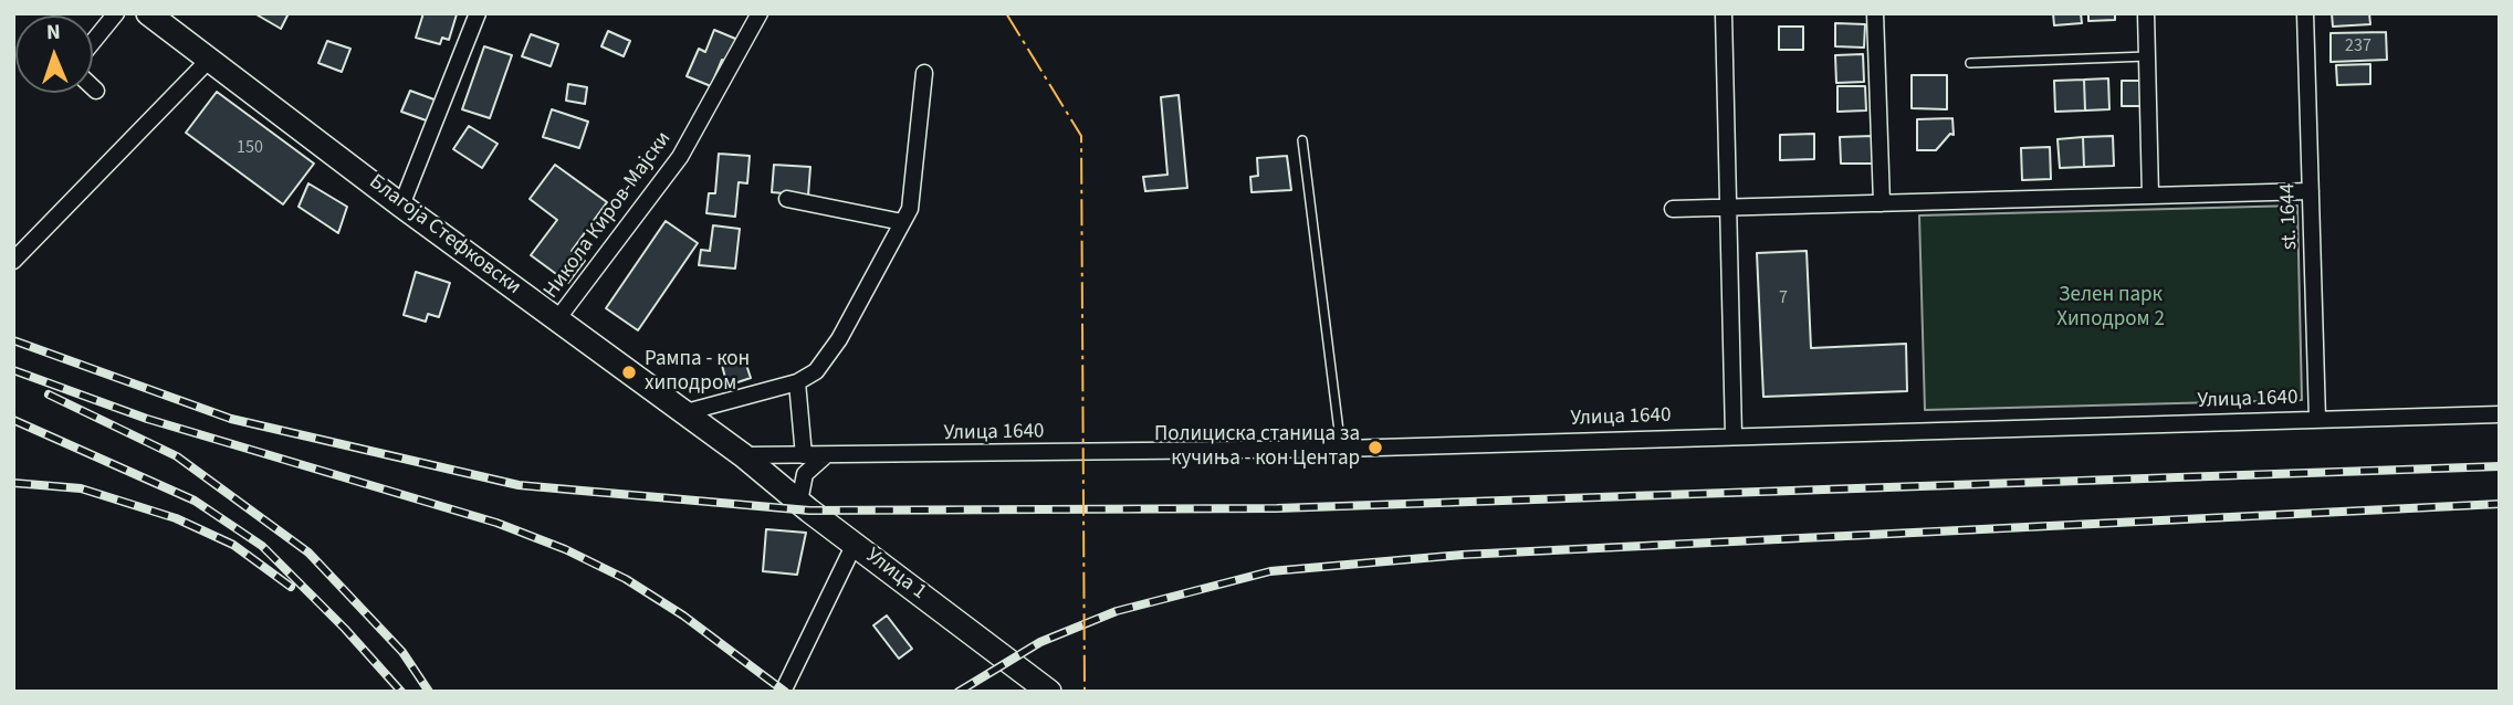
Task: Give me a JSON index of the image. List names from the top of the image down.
{
  "streets": {
    "main road": ["Благоја Стефковски", "Улица 1"],
    "street": ["Никола Киров-Мајски", "st. 1644", "Улица 1640"]
  },
  "crossings": [
    ["Никола Киров-Мајски", "Благоја Стефковски"],
    ["st. 1644", "Улица 1640"],
    ["Благоја Стефковски", "Улица 1640"],
    ["Благоја Стефковски", "Улица 1"],
    ["Улица 1640", "Улица 1"]
  ],
  "parks": ["Зелен парк Хиподром 2"],
  "places": ["Рампа - кон хиподром", "Полициска станица за кучиња - кон Центар"],
  "house_numbers": ["237", "150", "7"],
  "north": "top"
}
